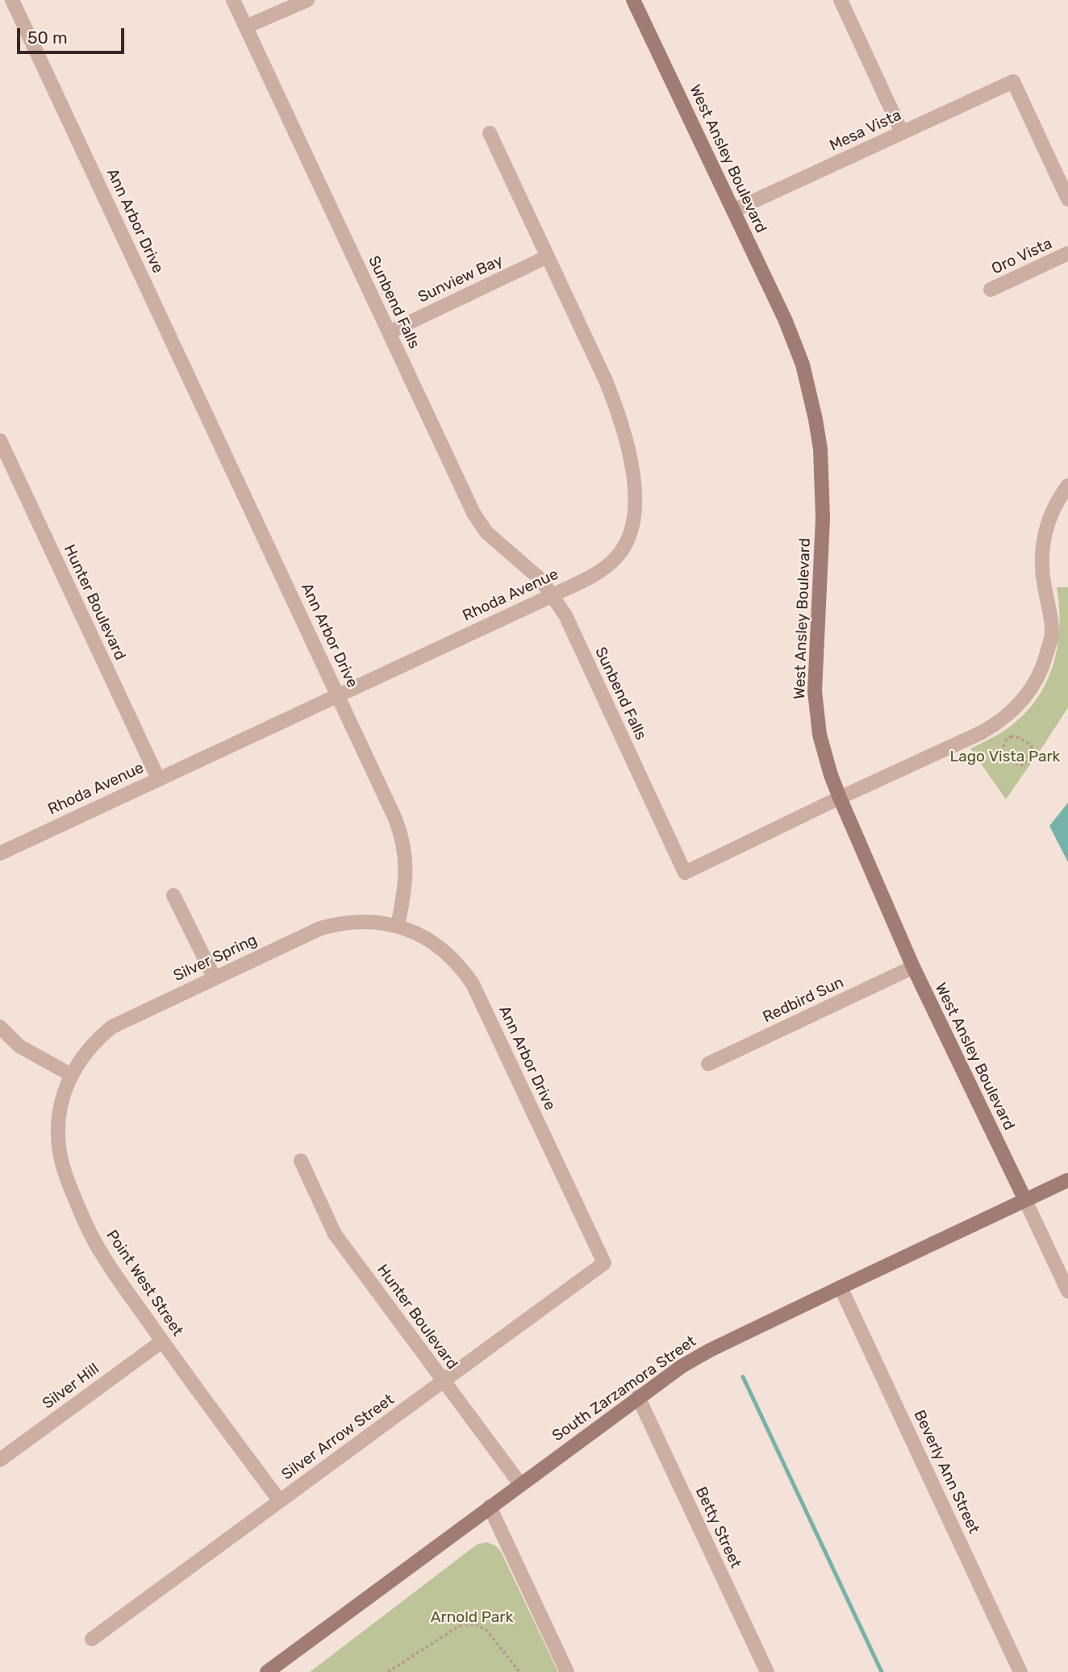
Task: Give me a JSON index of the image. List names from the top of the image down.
{
  "streets": {
    "street": [
      "Mesa Vista",
      "West Ansley Boulevard",
      "Ann Arbor Drive",
      "Oro Vista",
      "Sunview Bay",
      "Sunbend Falls",
      "Rhoda Avenue",
      "Hunter Boulevard",
      "Silver Spring",
      "Redbird Sun",
      "Point West Street",
      "Silver Hill",
      "South Zarzamora Street",
      "Silver Arrow Street",
      "Beverly Ann Street",
      "Betty Street"
    ]
  },
  "crossings": [
    ["Mesa Vista", "West Ansley Boulevard"],
    ["West Ansley Boulevard", "Sunbend Falls"],
    ["West Ansley Boulevard", "Redbird Sun"],
    ["West Ansley Boulevard", "South Zarzamora Street"],
    ["Ann Arbor Drive", "Rhoda Avenue"],
    ["Ann Arbor Drive", "Silver Spring"],
    ["Ann Arbor Drive", "Silver Arrow Street"],
    ["Sunview Bay", "Sunbend Falls"],
    ["Sunview Bay", "Rhoda Avenue"],
    ["Sunbend Falls", "Rhoda Avenue"],
    ["Rhoda Avenue", "Hunter Boulevard"],
    ["Hunter Boulevard", "South Zarzamora Street"],
    ["Hunter Boulevard", "Silver Arrow Street"],
    ["Silver Spring", "Point West Street"],
    ["Point West Street", "Silver Hill"],
    ["Point West Street", "Silver Arrow Street"],
    ["South Zarzamora Street", "Beverly Ann Street"],
    ["South Zarzamora Street", "Betty Street"]
  ],
  "parks": ["Lago Vista Park", "Arnold Park"],
  "scale_bar": "50 m"
}
